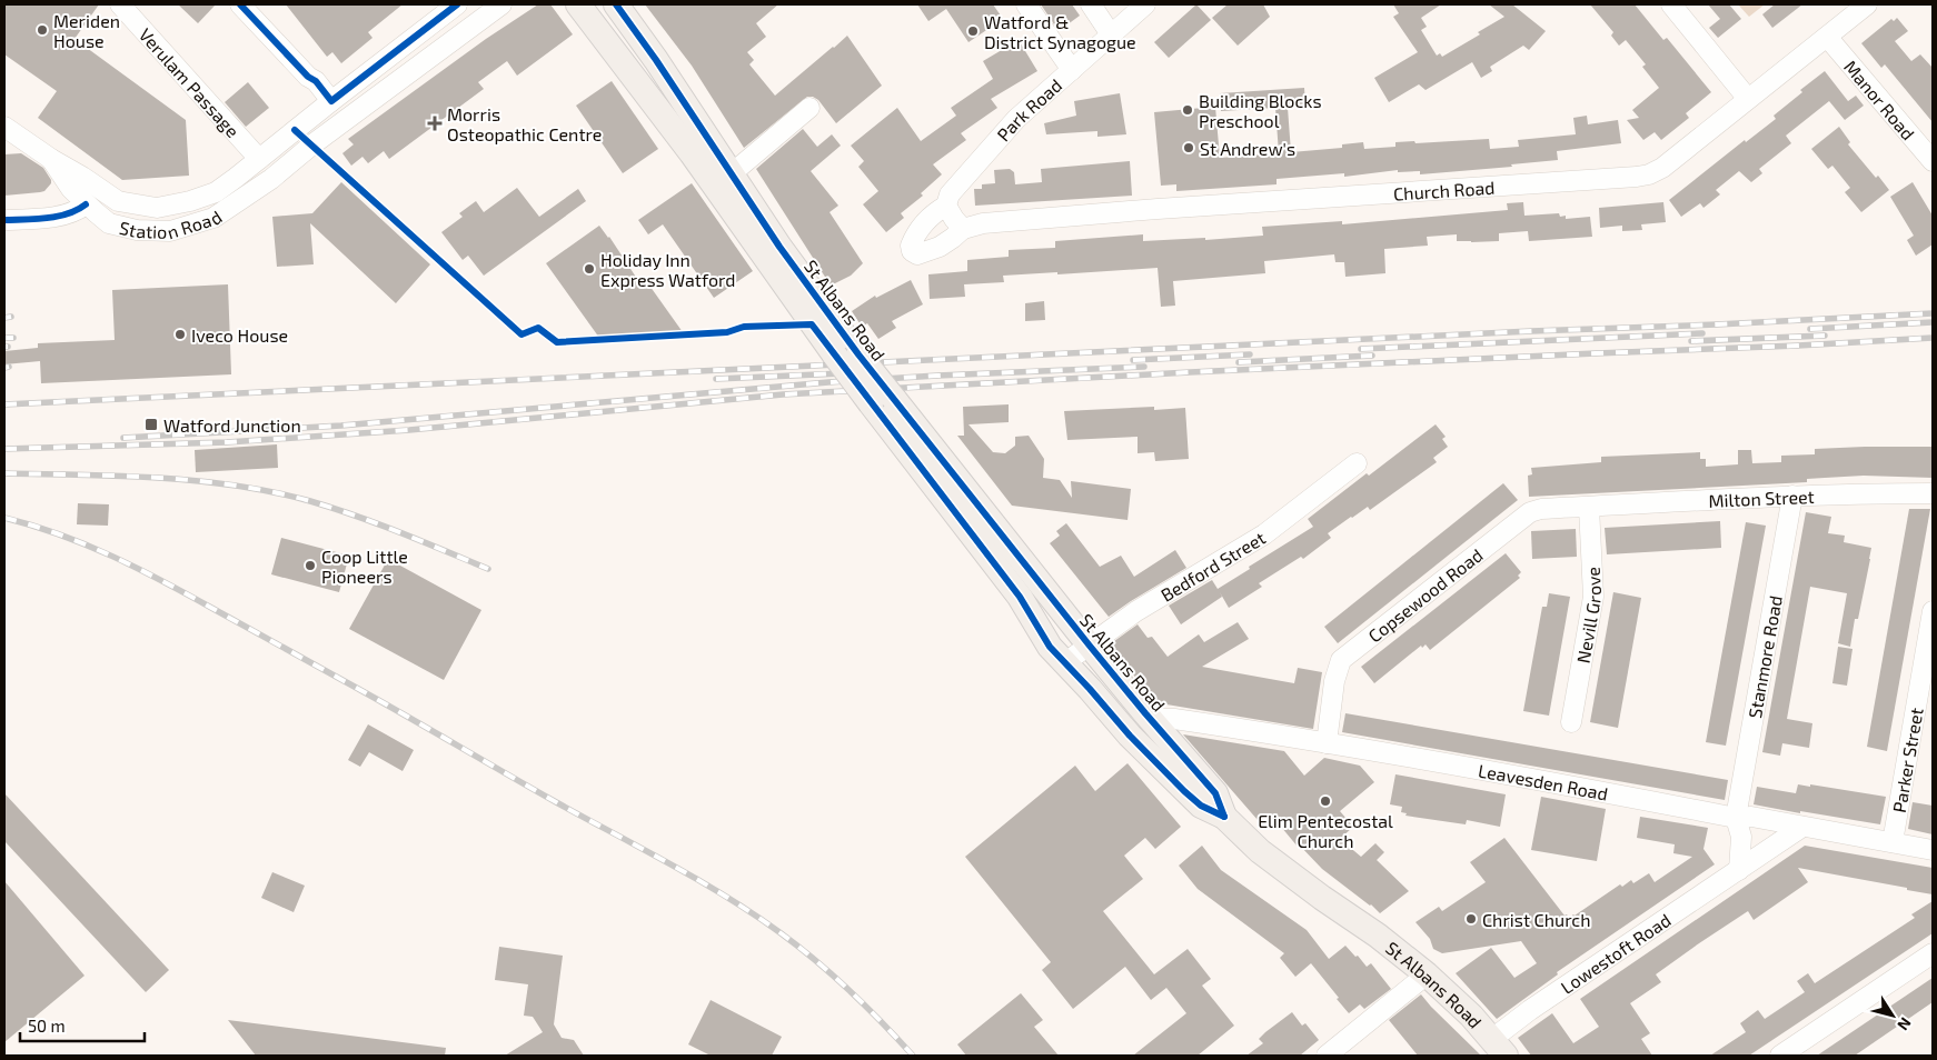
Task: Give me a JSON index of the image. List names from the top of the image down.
{
  "streets": {
    "main road": ["St Albans Road"],
    "street": [
      "Verulam Passage",
      "Manor Road",
      "Park Road",
      "Church Road",
      "Station Road",
      "Milton Street",
      "Bedford Street",
      "Copsewood Road",
      "Nevill Grove",
      "Stanmore Road",
      "Parker Street",
      "Leavesden Road",
      "Lowestoft Road"
    ]
  },
  "crossings": [
    ["Verulam Passage", "Station Road"],
    ["Manor Road", "Church Road"],
    ["St Albans Road", "Bedford Street"],
    ["St Albans Road", "Leavesden Road"],
    ["St Albans Road", "Lowestoft Road"],
    ["Milton Street", "Copsewood Road"],
    ["Milton Street", "Nevill Grove"],
    ["Milton Street", "Stanmore Road"],
    ["Copsewood Road", "Nevill Grove"],
    ["Copsewood Road", "Leavesden Road"],
    ["Stanmore Road", "Leavesden Road"],
    ["Parker Street", "Leavesden Road"],
    ["Leavesden Road", "Lowestoft Road"]
  ],
  "places": {
    "other": [
      "Meriden House",
      "Watford & District Synagogue",
      "Building Blocks Preschool",
      "St Andrew's",
      "Holiday Inn Express Watford",
      "Iveco House",
      "Coop Little Pioneers",
      "Elim Pentecostal Church",
      "Christ Church"
    ],
    "health": ["Morris Osteopathic Centre"],
    "transit": ["Watford Junction"]
  },
  "scale_bar": "50 m",
  "north": "bottom right"
}
